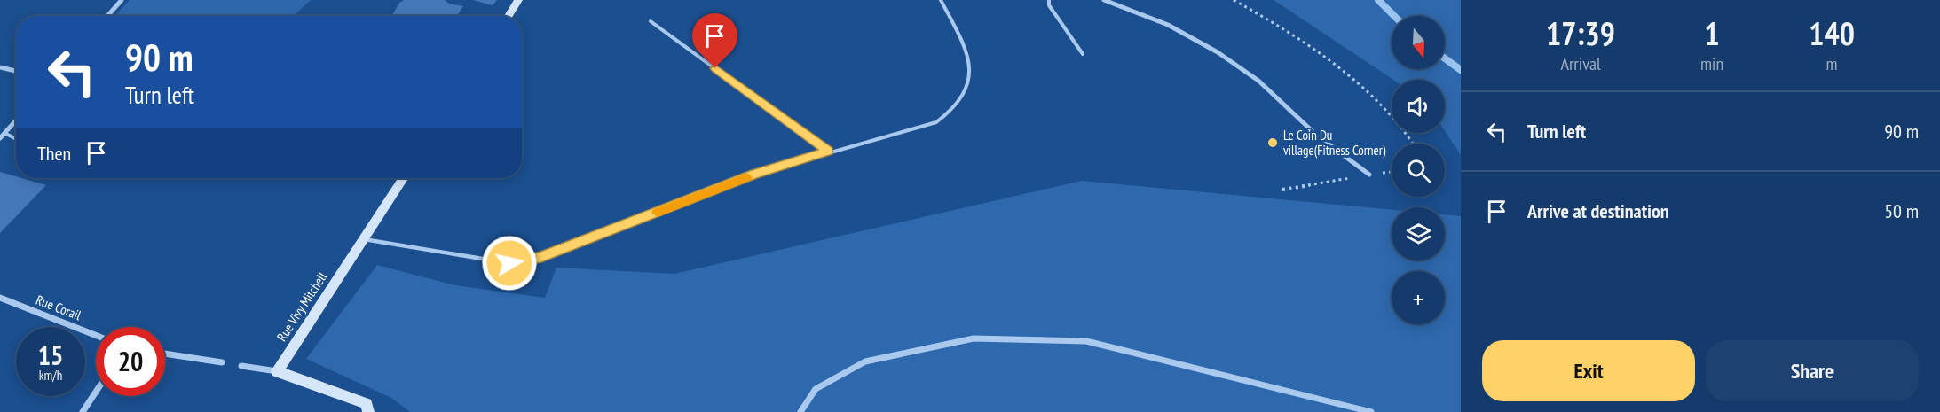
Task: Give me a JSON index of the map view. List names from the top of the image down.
{
  "streets": {
    "street": ["Rue Vivy Mitchell", "Rue Corail"]
  },
  "places": ["Le Coin Du village(Fitness Corner)"],
  "north": "bottom",
  "page": {
    "eta": [
      "17:39",
      "Arrival",
      "1",
      "min",
      "140",
      "m"
    ],
    "map_buttons": "+",
    "turn": ["90 m", "Turn left"],
    "list": [
      {
        "name": "Turn left",
        "value": "90 m"
      },
      {
        "name": "Arrive at destination",
        "value": "50 m"
      }
    ],
    "then": "Then",
    "speed": "15 km/h",
    "limit": "20",
    "buttons": ["Exit", "Share"]
  }
}
